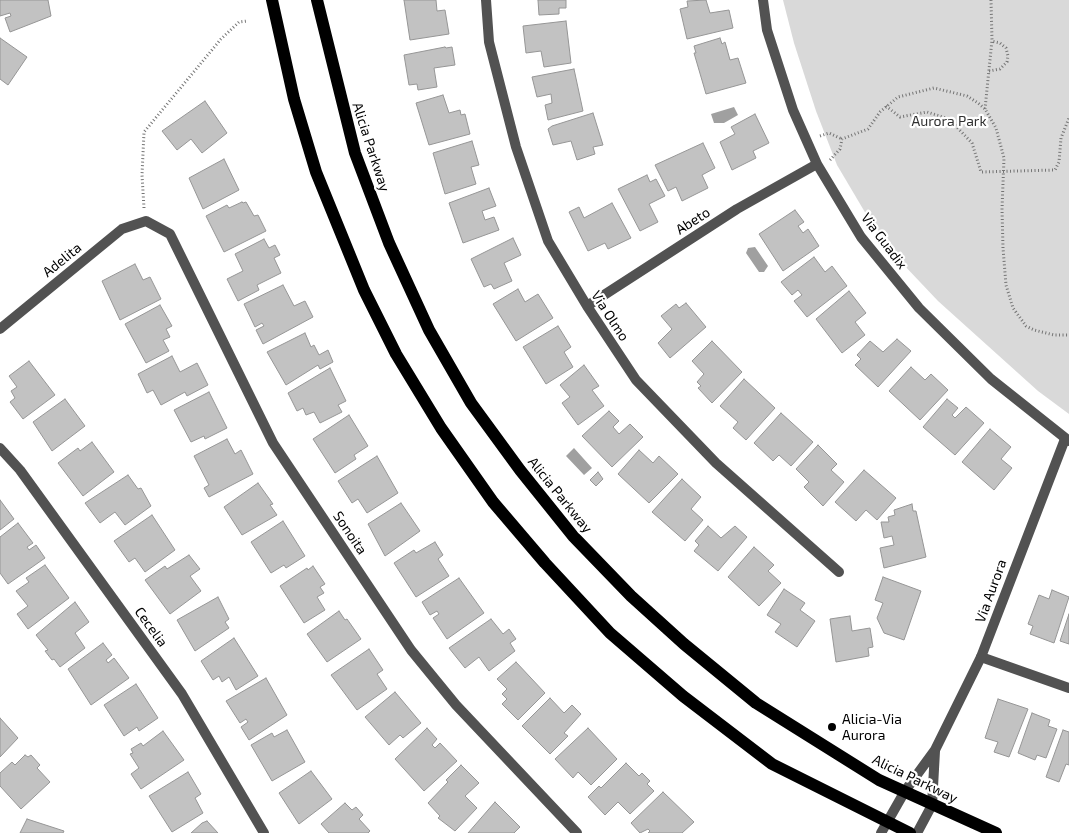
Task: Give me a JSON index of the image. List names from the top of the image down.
{
  "streets": {
    "main road": ["Alicia Parkway"],
    "street": [
      "Abeto",
      "Via Guadix",
      "Adelita",
      "Via Olmo",
      "Sonoita",
      "Via Aurora",
      "Cecelia"
    ]
  },
  "crossings": [
    ["Alicia Parkway", "Via Aurora"],
    ["Abeto", "Via Guadix"],
    ["Abeto", "Via Olmo"],
    ["Via Guadix", "Via Aurora"],
    ["Adelita", "Sonoita"]
  ],
  "parks": ["Aurora Park"],
  "places": ["Alicia-Via Aurora"]
}
